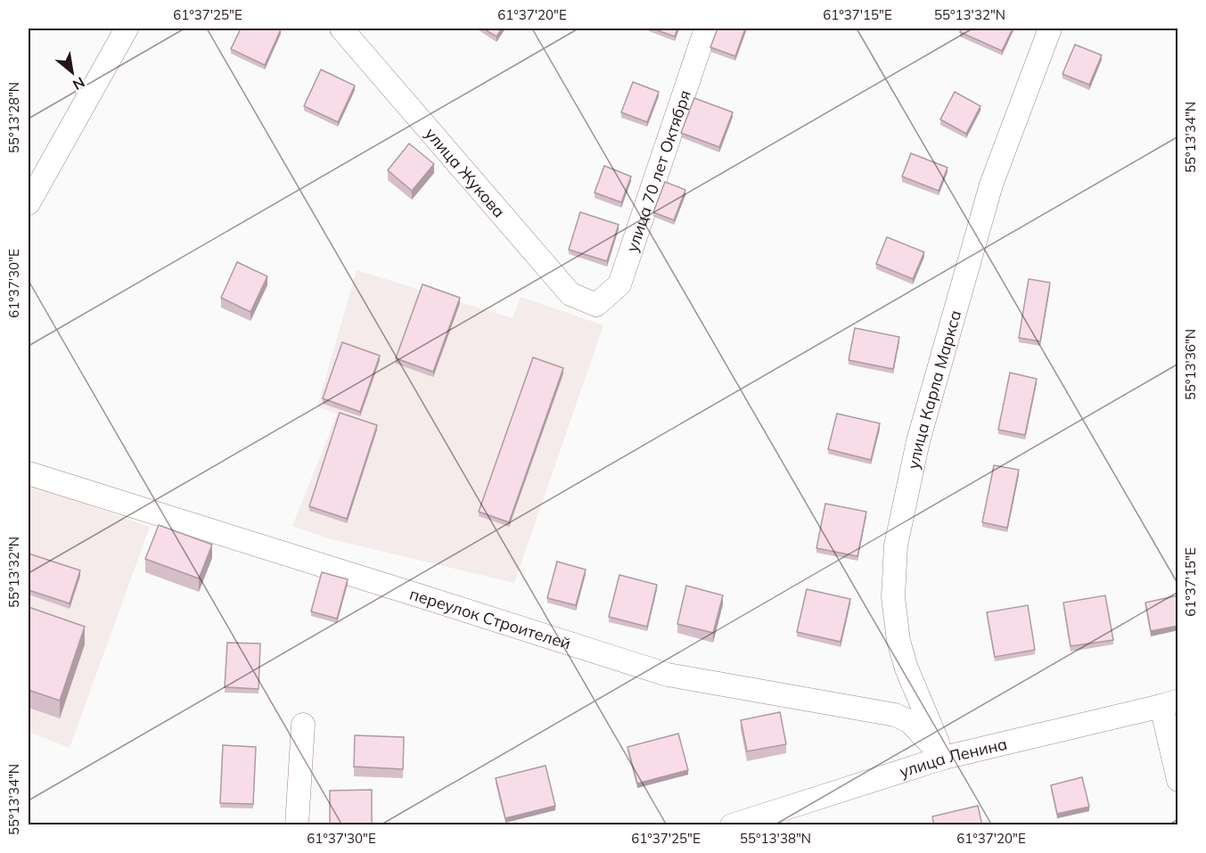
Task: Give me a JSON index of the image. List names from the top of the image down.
{
  "streets": {
    "street": [
      "улица 70 лет Октября",
      "улица Жукова",
      "улица Карла Маркса",
      "переулок Строителей",
      "улица Ленина"
    ]
  },
  "crossings": [
    ["улица 70 лет Октября", "улица Жукова"],
    ["улица Карла Маркса", "переулок Строителей"],
    ["улица Карла Маркса", "улица Ленина"],
    ["переулок Строителей", "улица Ленина"]
  ],
  "north": "bottom right",
  "coordinates": [
    "61°37'25\"E",
    "61°37'20\"E",
    "61°37'15\"E",
    "55°13'32\"N",
    "55°13'28\"N",
    "55°13'34\"N",
    "61°37'30\"E",
    "55°13'36\"N",
    "55°13'38\"N"
  ]
}
